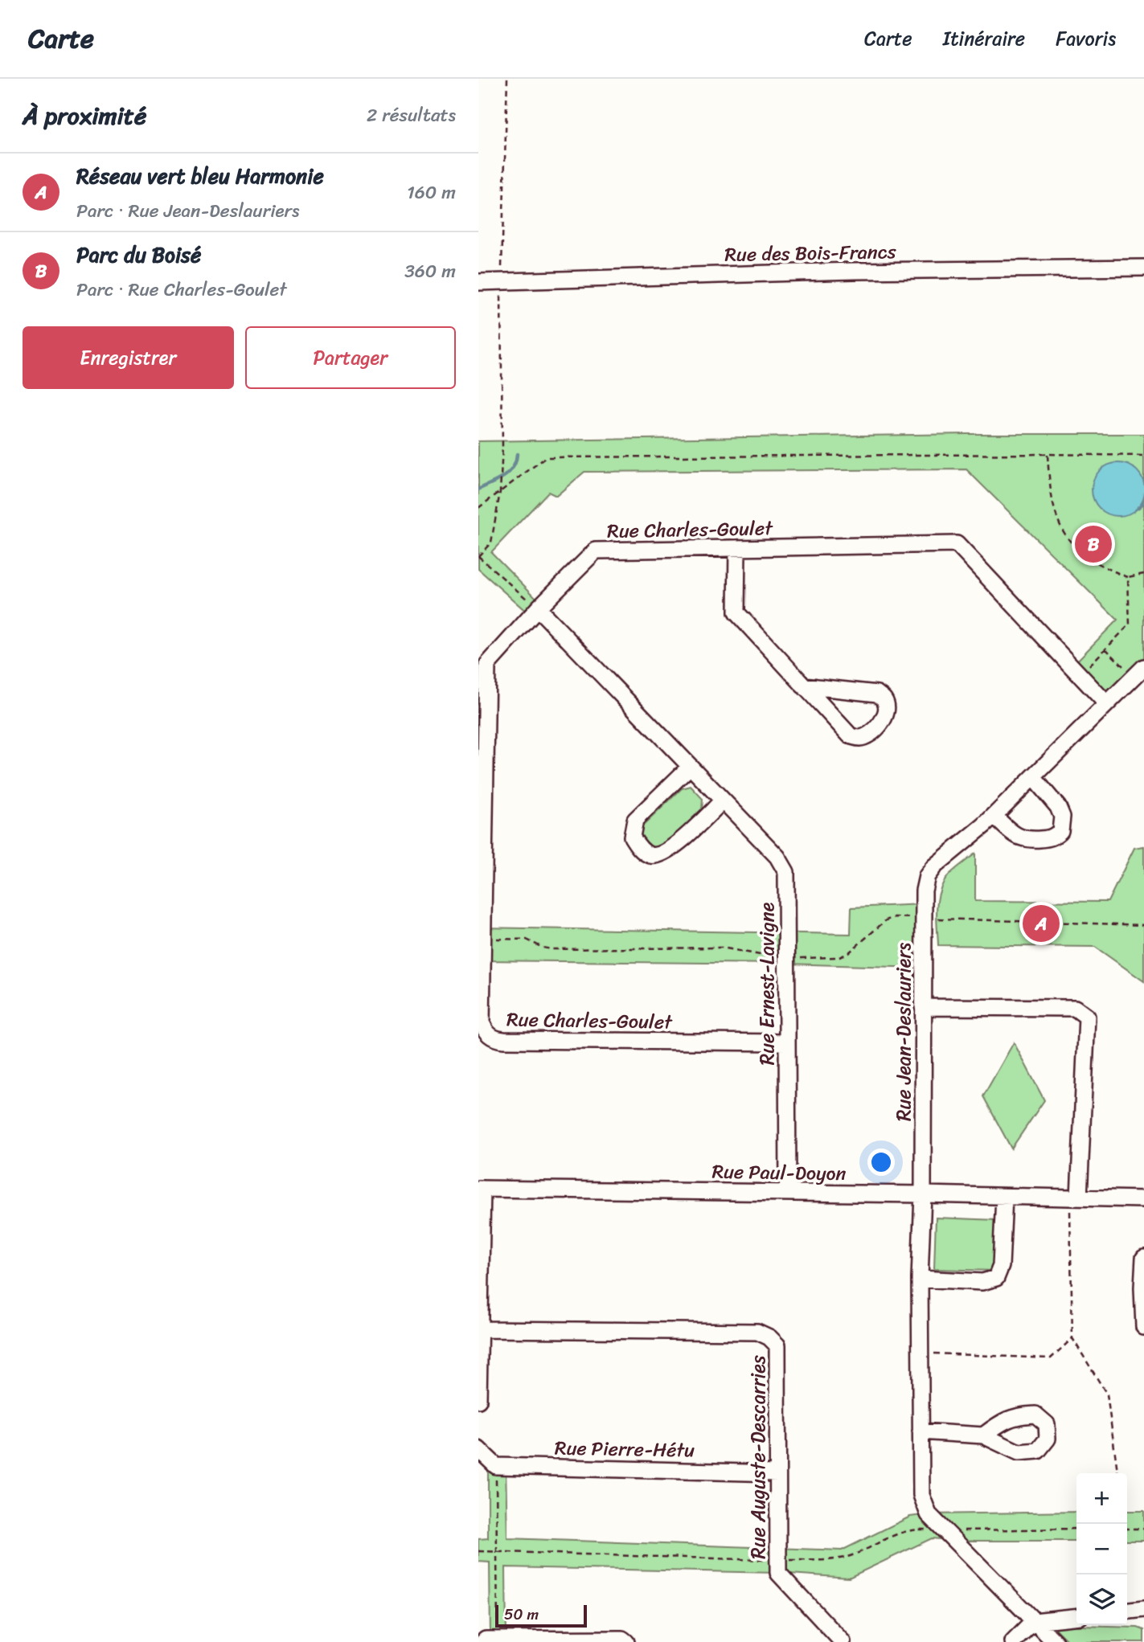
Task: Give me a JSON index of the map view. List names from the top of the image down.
{
  "streets": {
    "street": [
      "Rue des Bois-Francs",
      "Rue Charles-Goulet",
      "Rue Ernest-Lavigne",
      "Rue Jean-Deslauriers",
      "Rue Paul-Doyon",
      "Rue Pierre-Hétu",
      "Rue Auguste-Descarries"
    ]
  },
  "crossings": [
    ["Rue Charles-Goulet", "Rue Ernest-Lavigne"],
    ["Rue Charles-Goulet", "Rue Jean-Deslauriers"],
    ["Rue Ernest-Lavigne", "Rue Paul-Doyon"],
    ["Rue Jean-Deslauriers", "Rue Paul-Doyon"],
    ["Rue Pierre-Hétu", "Rue Auguste-Descarries"]
  ],
  "scale_bar": "50 m",
  "page": {
    "header": "Carte",
    "nav": ["Carte", "Itinéraire", "Favoris"],
    "heading": ["À proximité", "2 résultats"],
    "list": [
      {
        "mark": "A",
        "name": "Réseau vert bleu Harmonie",
        "note": "Parc · Rue Jean-Deslauriers",
        "value": "160 m"
      },
      {
        "mark": "B",
        "name": "Parc du Boisé",
        "note": "Parc · Rue Charles-Goulet",
        "value": "360 m"
      }
    ],
    "buttons": ["Enregistrer", "Partager"],
    "pins": ["B", "A"],
    "map_buttons": ["+", "−"],
    "scale": "50 m"
  }
}
